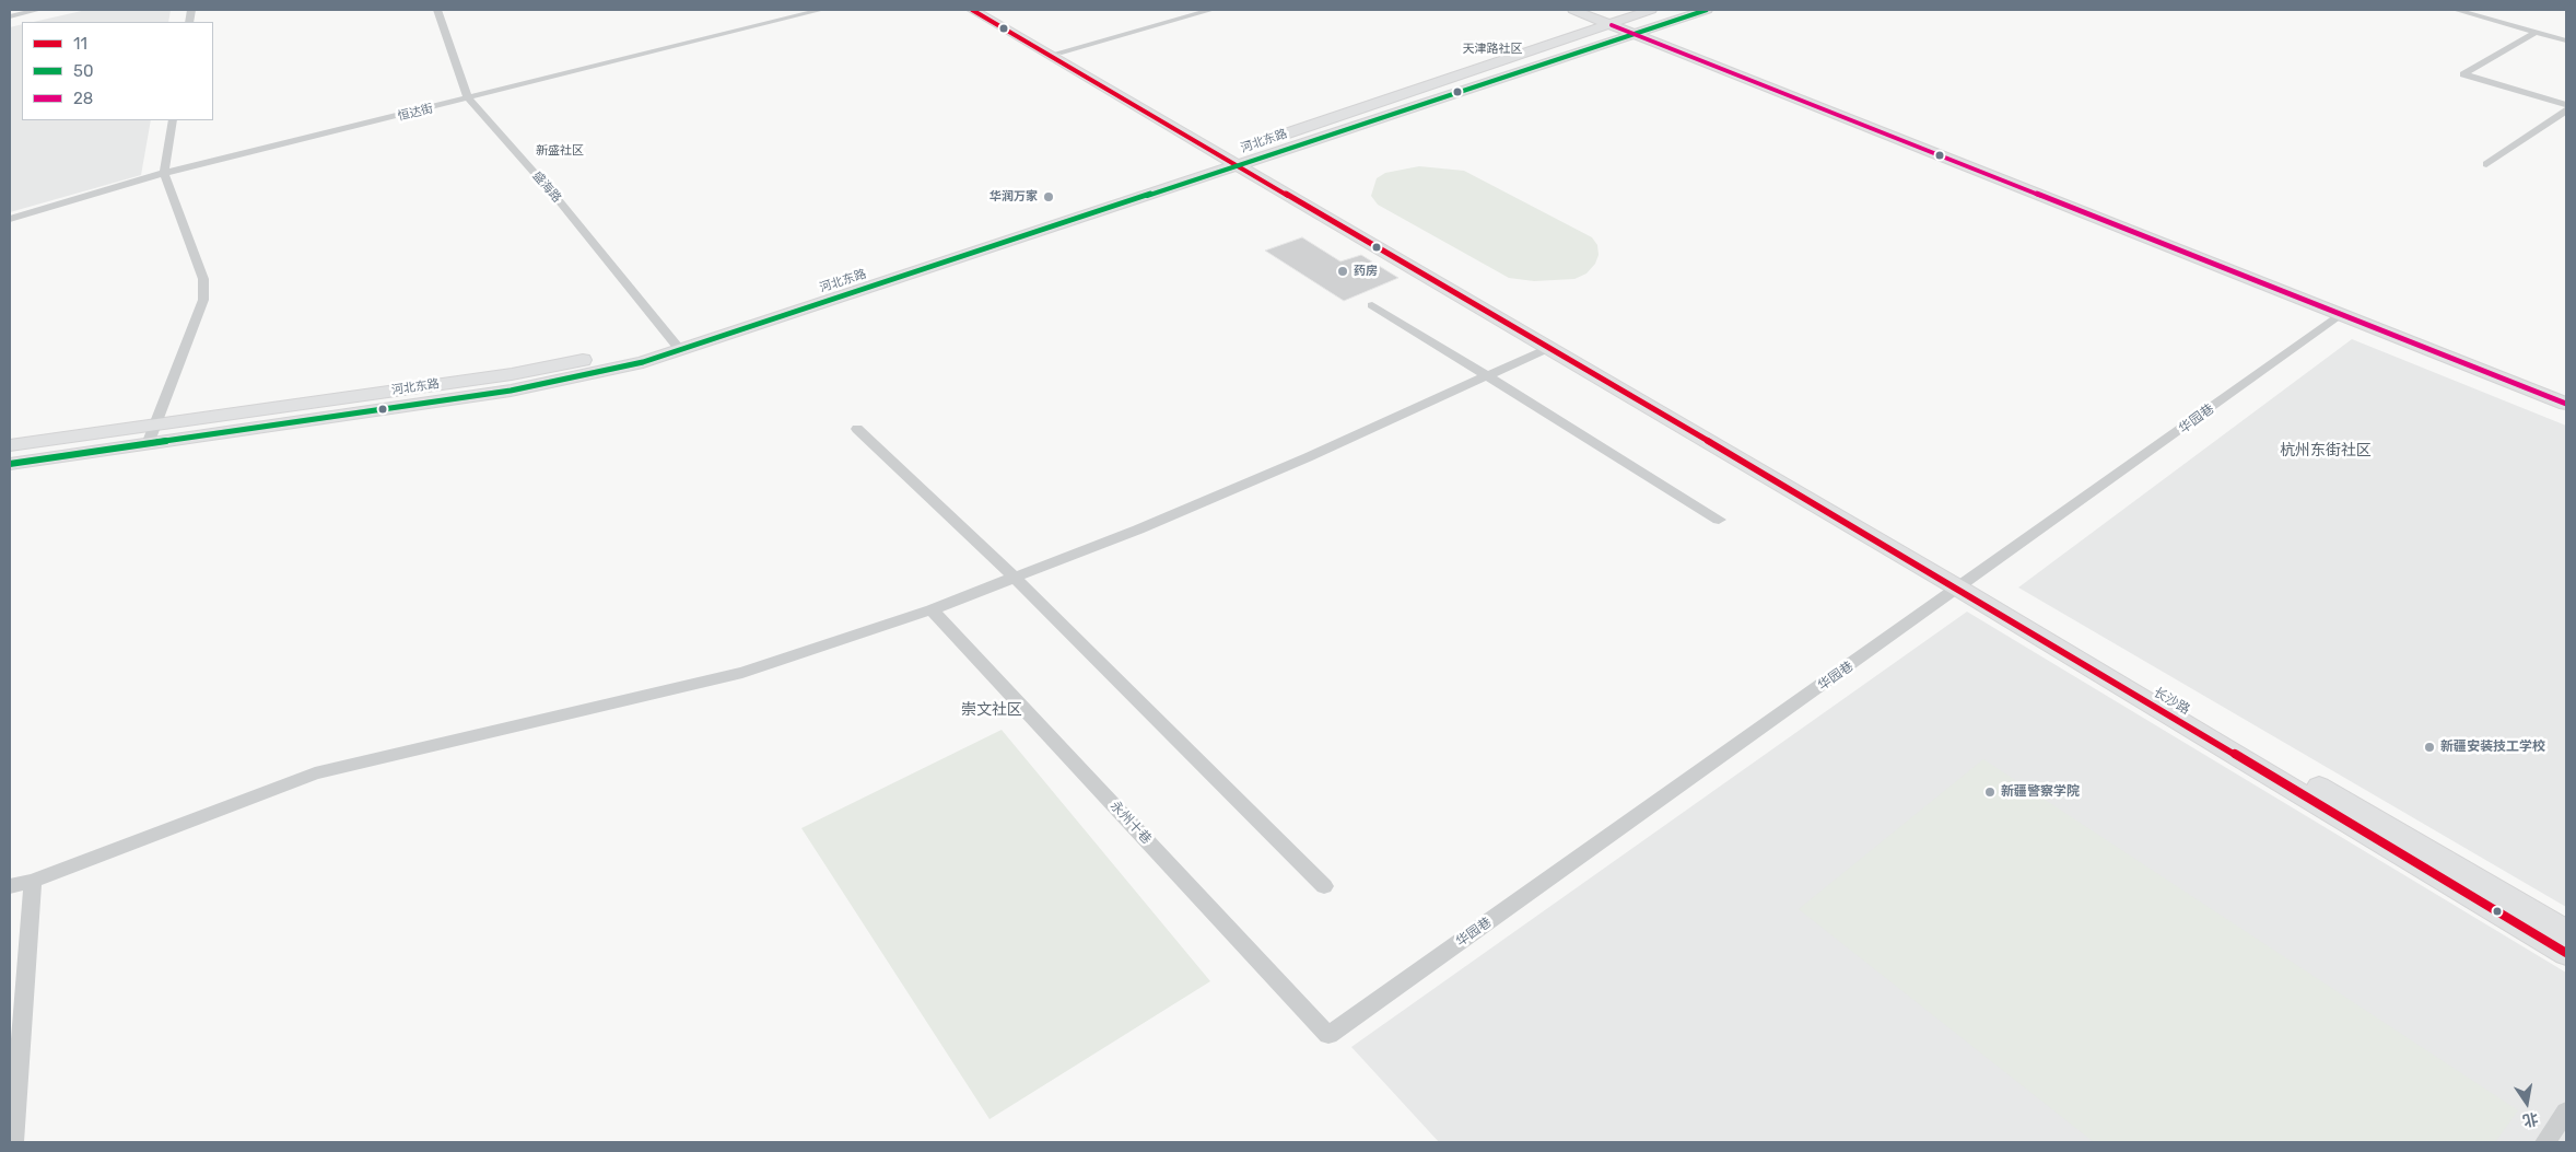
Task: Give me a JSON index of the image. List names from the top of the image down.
{
  "streets": {
    "street": [
      "恒达街",
      "河北东路",
      "盛海路",
      "华园巷",
      "长沙路",
      "永州十巷"
    ]
  },
  "crossings": [
    ["恒达街", "盛海路"],
    ["河北东路", "盛海路"],
    ["华园巷", "长沙路"],
    ["华园巷", "永州十巷"]
  ],
  "districts": [
    "天津路社区",
    "新盛社区",
    "杭州东街社区",
    "崇文社区"
  ],
  "places": [
    "华润万家",
    "药房",
    "新疆安装技工学校",
    "新疆警察学院"
  ],
  "lines": ["transit line 11", "transit line 50", "transit line 28"],
  "legend": ["11", "50", "28"],
  "north": "bottom"
}
